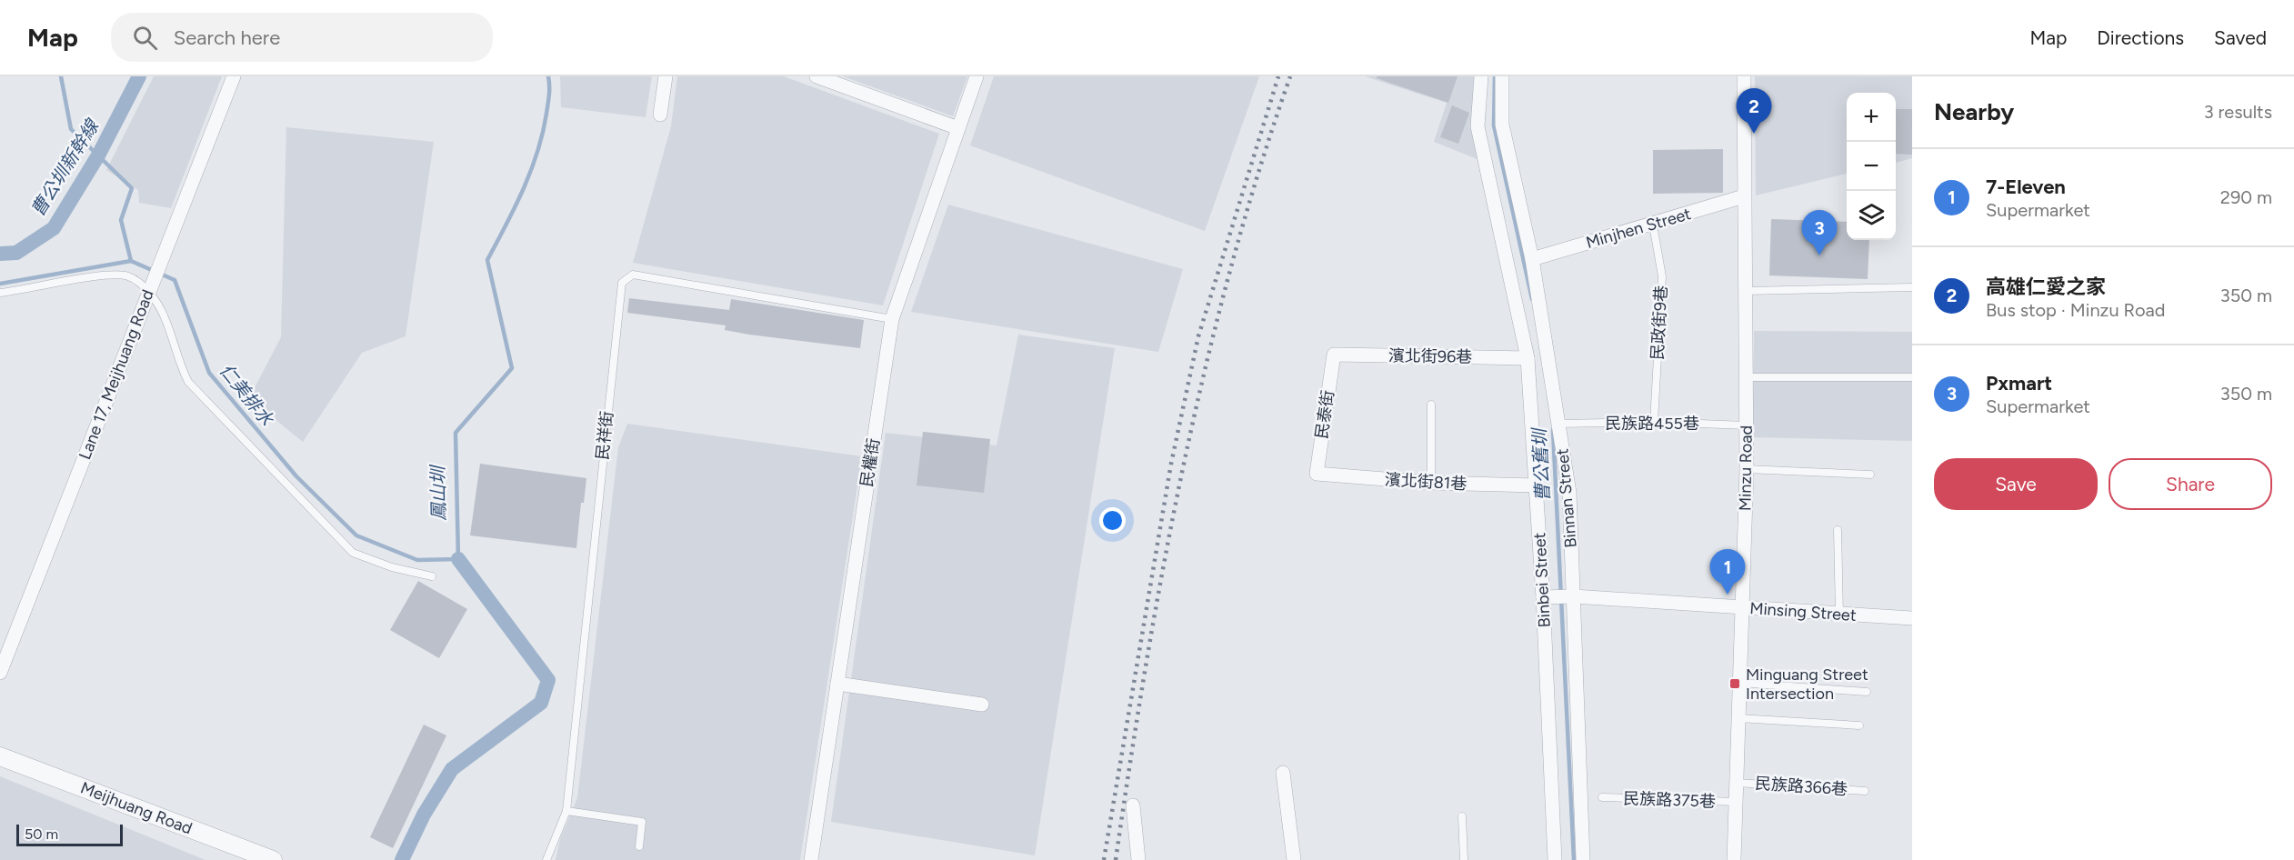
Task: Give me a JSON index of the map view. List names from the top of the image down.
{
  "streets": {
    "street": [
      "Minjhen Street",
      "濱北街96巷",
      "Lane 17, Meijhuang Road",
      "民泰街",
      "民權街",
      "Minzu Road",
      "濱北街81巷",
      "Binnan Street",
      "Binbei Street",
      "Minsing Street",
      "Meijhuang Road"
    ],
    "lane": [
      "民政街9巷",
      "民族路455巷",
      "民祥街",
      "民族路366巷",
      "民族路375巷"
    ]
  },
  "crossings": [
    ["Minjhen Street", "民政街9巷"],
    ["Minjhen Street", "Minzu Road"],
    ["Minjhen Street", "Binnan Street"],
    ["民政街9巷", "民族路455巷"],
    ["濱北街96巷", "民泰街"],
    ["濱北街96巷", "Binbei Street"],
    ["民泰街", "濱北街81巷"],
    ["民族路455巷", "Minzu Road"],
    ["民族路455巷", "Binnan Street"],
    ["民祥街", "民權街"],
    ["Minzu Road", "Minsing Street"],
    ["Minzu Road", "民族路366巷"],
    ["Minzu Road", "民族路375巷"],
    ["濱北街81巷", "Binbei Street"],
    ["Binnan Street", "Binbei Street"],
    ["Binnan Street", "Minsing Street"],
    ["Binbei Street", "Minsing Street"]
  ],
  "water": [
    "曹公圳新幹線",
    "仁美排水",
    "曹公舊圳",
    "鳳山圳"
  ],
  "places": {
    "transit": ["Minguang Street Intersection"]
  },
  "scale_bar": "50 m",
  "page": {
    "header": "Map",
    "search": "Search here",
    "nav": ["Map", "Directions", "Saved"],
    "heading": ["Nearby", "3 results"],
    "pins": ["2", "3", "1"],
    "map_buttons": ["+", "−"],
    "list": [
      {
        "mark": "1",
        "name": "7-Eleven",
        "note": "Supermarket",
        "value": "290 m"
      },
      {
        "mark": "2",
        "name": "高雄仁愛之家",
        "note": "Bus stop · Minzu Road",
        "value": "350 m"
      },
      {
        "mark": "3",
        "name": "Pxmart",
        "note": "Supermarket",
        "value": "350 m"
      }
    ],
    "buttons": ["Save", "Share"],
    "scale": "50 m"
  }
}
